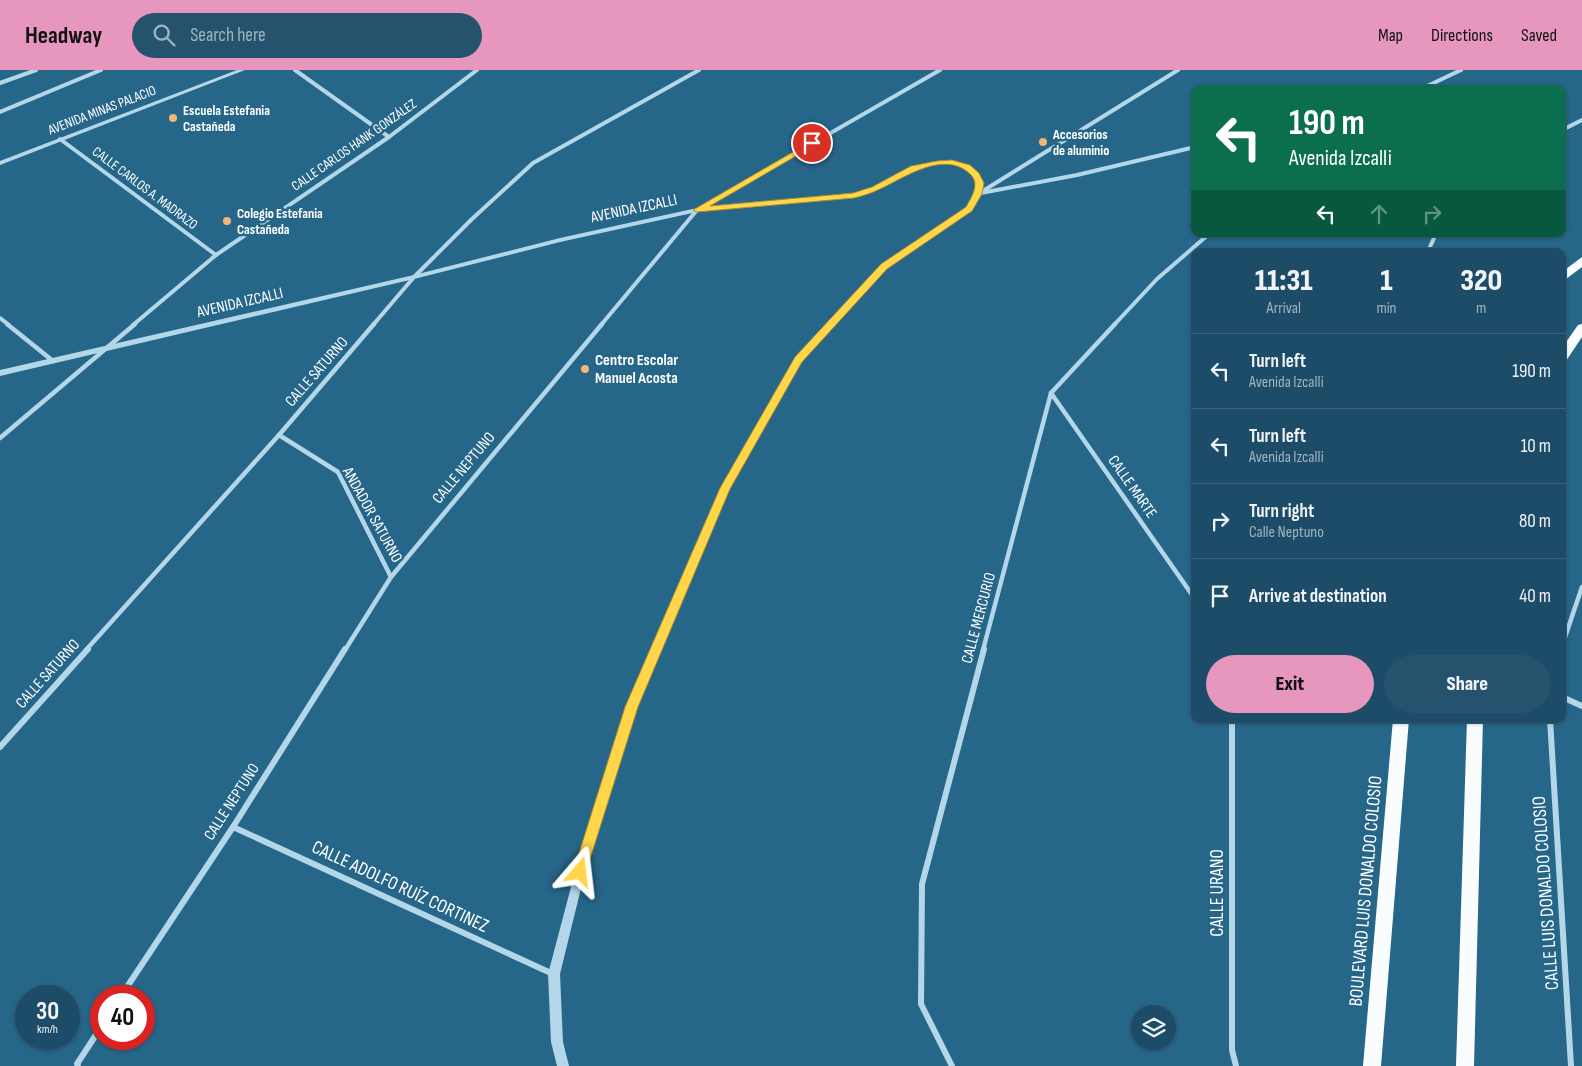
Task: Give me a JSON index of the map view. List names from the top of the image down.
{
  "streets": {
    "highway": ["BOULEVARD LUIS DONALDO COLOSIO"],
    "street": [
      "AVENIDA MINAS PALACIO",
      "CALLE CARLOS HANK GONZÁLEZ",
      "CALLE CARLOS A. MADRAZO",
      "AVENIDA IZCALLI",
      "CALLE SATURNO",
      "CALLE NEPTUNO",
      "CALLE MARTE",
      "ANDADOR SATURNO",
      "CALLE MERCURIO",
      "CALLE ADOLFO RUÍZ CORTINEZ",
      "CALLE URANO",
      "CALLE LUIS DONALDO COLOSIO"
    ]
  },
  "crossings": [
    ["AVENIDA MINAS PALACIO", "CALLE CARLOS A. MADRAZO"],
    ["CALLE CARLOS HANK GONZÁLEZ", "CALLE CARLOS A. MADRAZO"],
    ["CALLE CARLOS HANK GONZÁLEZ", "AVENIDA IZCALLI"],
    ["AVENIDA IZCALLI", "CALLE SATURNO"],
    ["AVENIDA IZCALLI", "CALLE NEPTUNO"],
    ["CALLE SATURNO", "ANDADOR SATURNO"],
    ["CALLE NEPTUNO", "ANDADOR SATURNO"],
    ["CALLE NEPTUNO", "CALLE ADOLFO RUÍZ CORTINEZ"],
    ["CALLE MARTE", "CALLE MERCURIO"]
  ],
  "places": [
    "Escuela Estefania Castañeda",
    "Accesorios de aluminio",
    "Colegio Estefania Castañeda",
    "Centro Escolar Manuel Acosta"
  ],
  "page": {
    "header": "Headway",
    "search": "Search here",
    "nav": ["Map", "Directions", "Saved"],
    "turn": ["190 m", "Avenida Izcalli"],
    "eta": [
      "11:31",
      "Arrival",
      "1",
      "min",
      "320",
      "m"
    ],
    "list": [
      {
        "name": "Turn left",
        "note": "Avenida Izcalli",
        "value": "190 m"
      },
      {
        "name": "Turn left",
        "note": "Avenida Izcalli",
        "value": "10 m"
      },
      {
        "name": "Turn right",
        "note": "Calle Neptuno",
        "value": "80 m"
      },
      {
        "name": "Arrive at destination",
        "value": "40 m"
      }
    ],
    "buttons": ["Exit", "Share"],
    "speed": "30 km/h",
    "limit": "40"
  }
}
